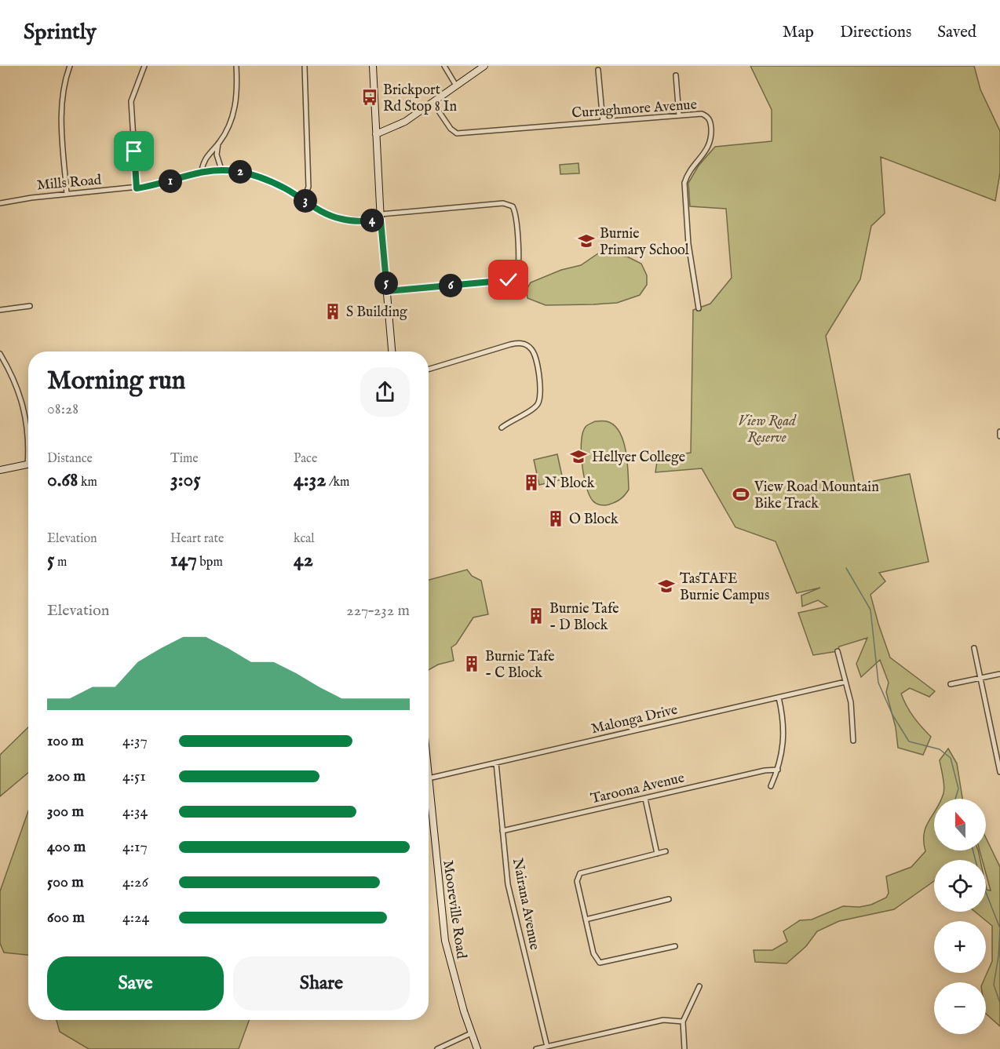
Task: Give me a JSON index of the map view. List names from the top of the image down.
{
  "streets": {
    "main road": ["Mooreville Road"],
    "street": [
      "Curraghmore Avenue",
      "Mills Road",
      "Malonga Drive",
      "Taroona Avenue",
      "Nairana Avenue"
    ]
  },
  "crossings": [
    ["Malonga Drive", "Nairana Avenue"],
    ["Malonga Drive", "Mooreville Road"],
    ["Taroona Avenue", "Nairana Avenue"]
  ],
  "parks": ["View Road Reserve"],
  "places": {
    "bus stop": ["Brickport Rd Stop 8 In"],
    "school or university": ["Burnie Primary School", "Hellyer College", "TasTAFE Burnie Campus"],
    "building": [
      "S Building",
      "N Block",
      "O Block",
      "Burnie Tafe - D Block",
      "Burnie Tafe - C Block"
    ],
    "sports": ["View Road Mountain Bike Track"]
  },
  "north": "top",
  "page": {
    "header": "Sprintly",
    "nav": ["Map", "Directions", "Saved"],
    "pins": [
      "2",
      "1",
      "3",
      "4",
      "5",
      "6"
    ],
    "heading": ["Morning run", "08:28"],
    "stats": [
      ["Distance", "0.68 km"],
      ["Time", "3:05"],
      ["Pace", "4:32 /km"],
      ["Elevation", "5 m"],
      ["Heart rate", "147 bpm"],
      ["kcal", "42"]
    ],
    "chart": ["Elevation", "227–232 m"],
    "list": [
      {
        "name": "100 m",
        "note": "4:37"
      },
      {
        "name": "200 m",
        "note": "4:51"
      },
      {
        "name": "300 m",
        "note": "4:34"
      },
      {
        "name": "400 m",
        "note": "4:17"
      },
      {
        "name": "500 m",
        "note": "4:26"
      },
      {
        "name": "600 m",
        "note": "4:24"
      }
    ],
    "map_buttons": ["+", "−"],
    "buttons": ["Save", "Share"]
  }
}
